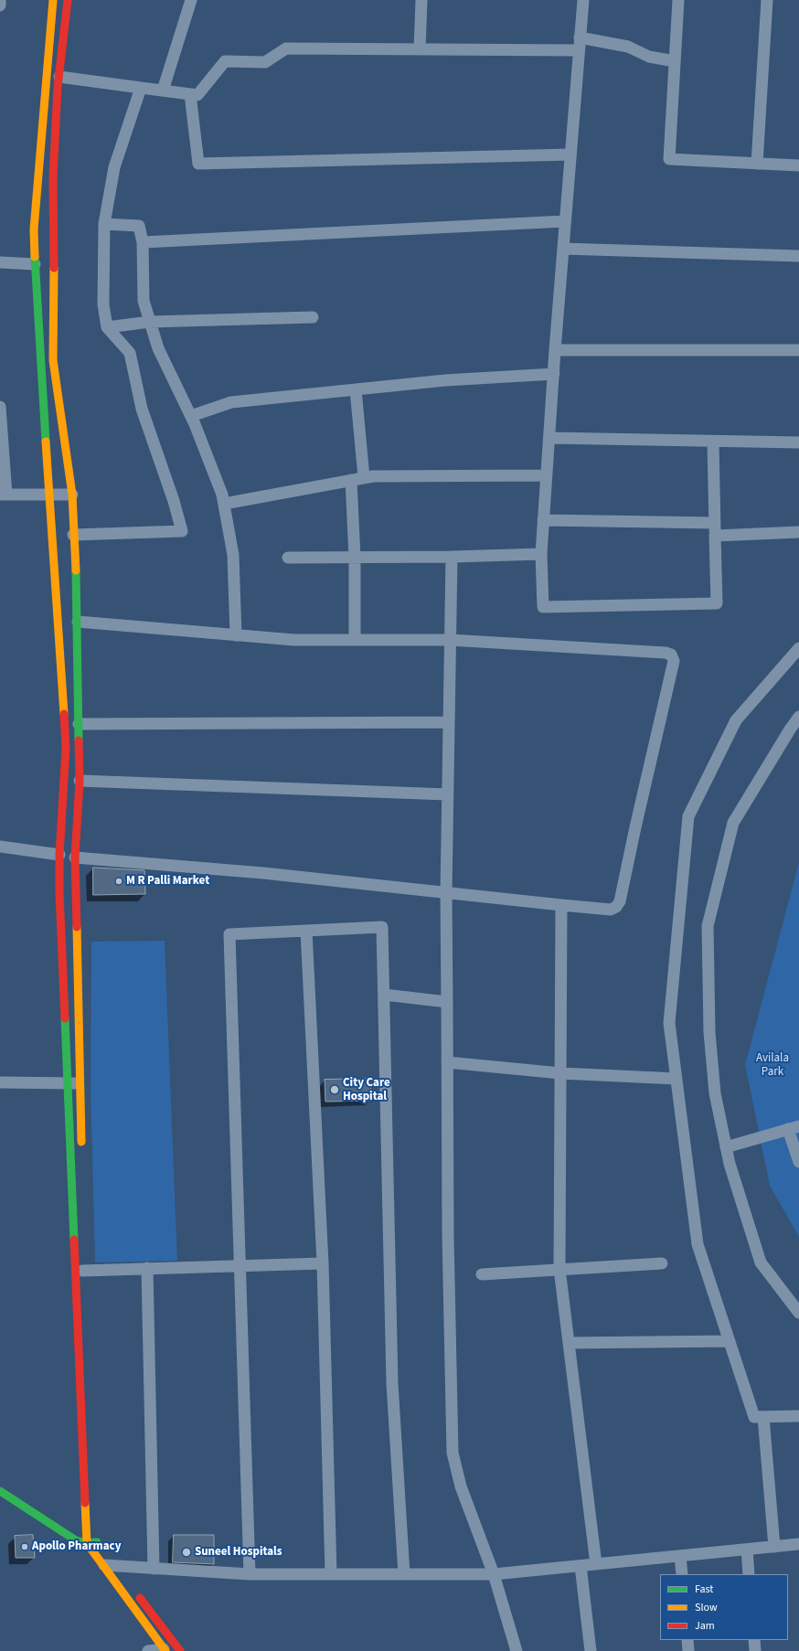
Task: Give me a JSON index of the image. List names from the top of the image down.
{
  "parks": ["Avilala Park"],
  "places": [
    "M R Palli Market",
    "City Care Hospital",
    "Apollo Pharmacy",
    "Suneel Hospitals"
  ],
  "legend": ["Fast", "Slow", "Jam"]
}
